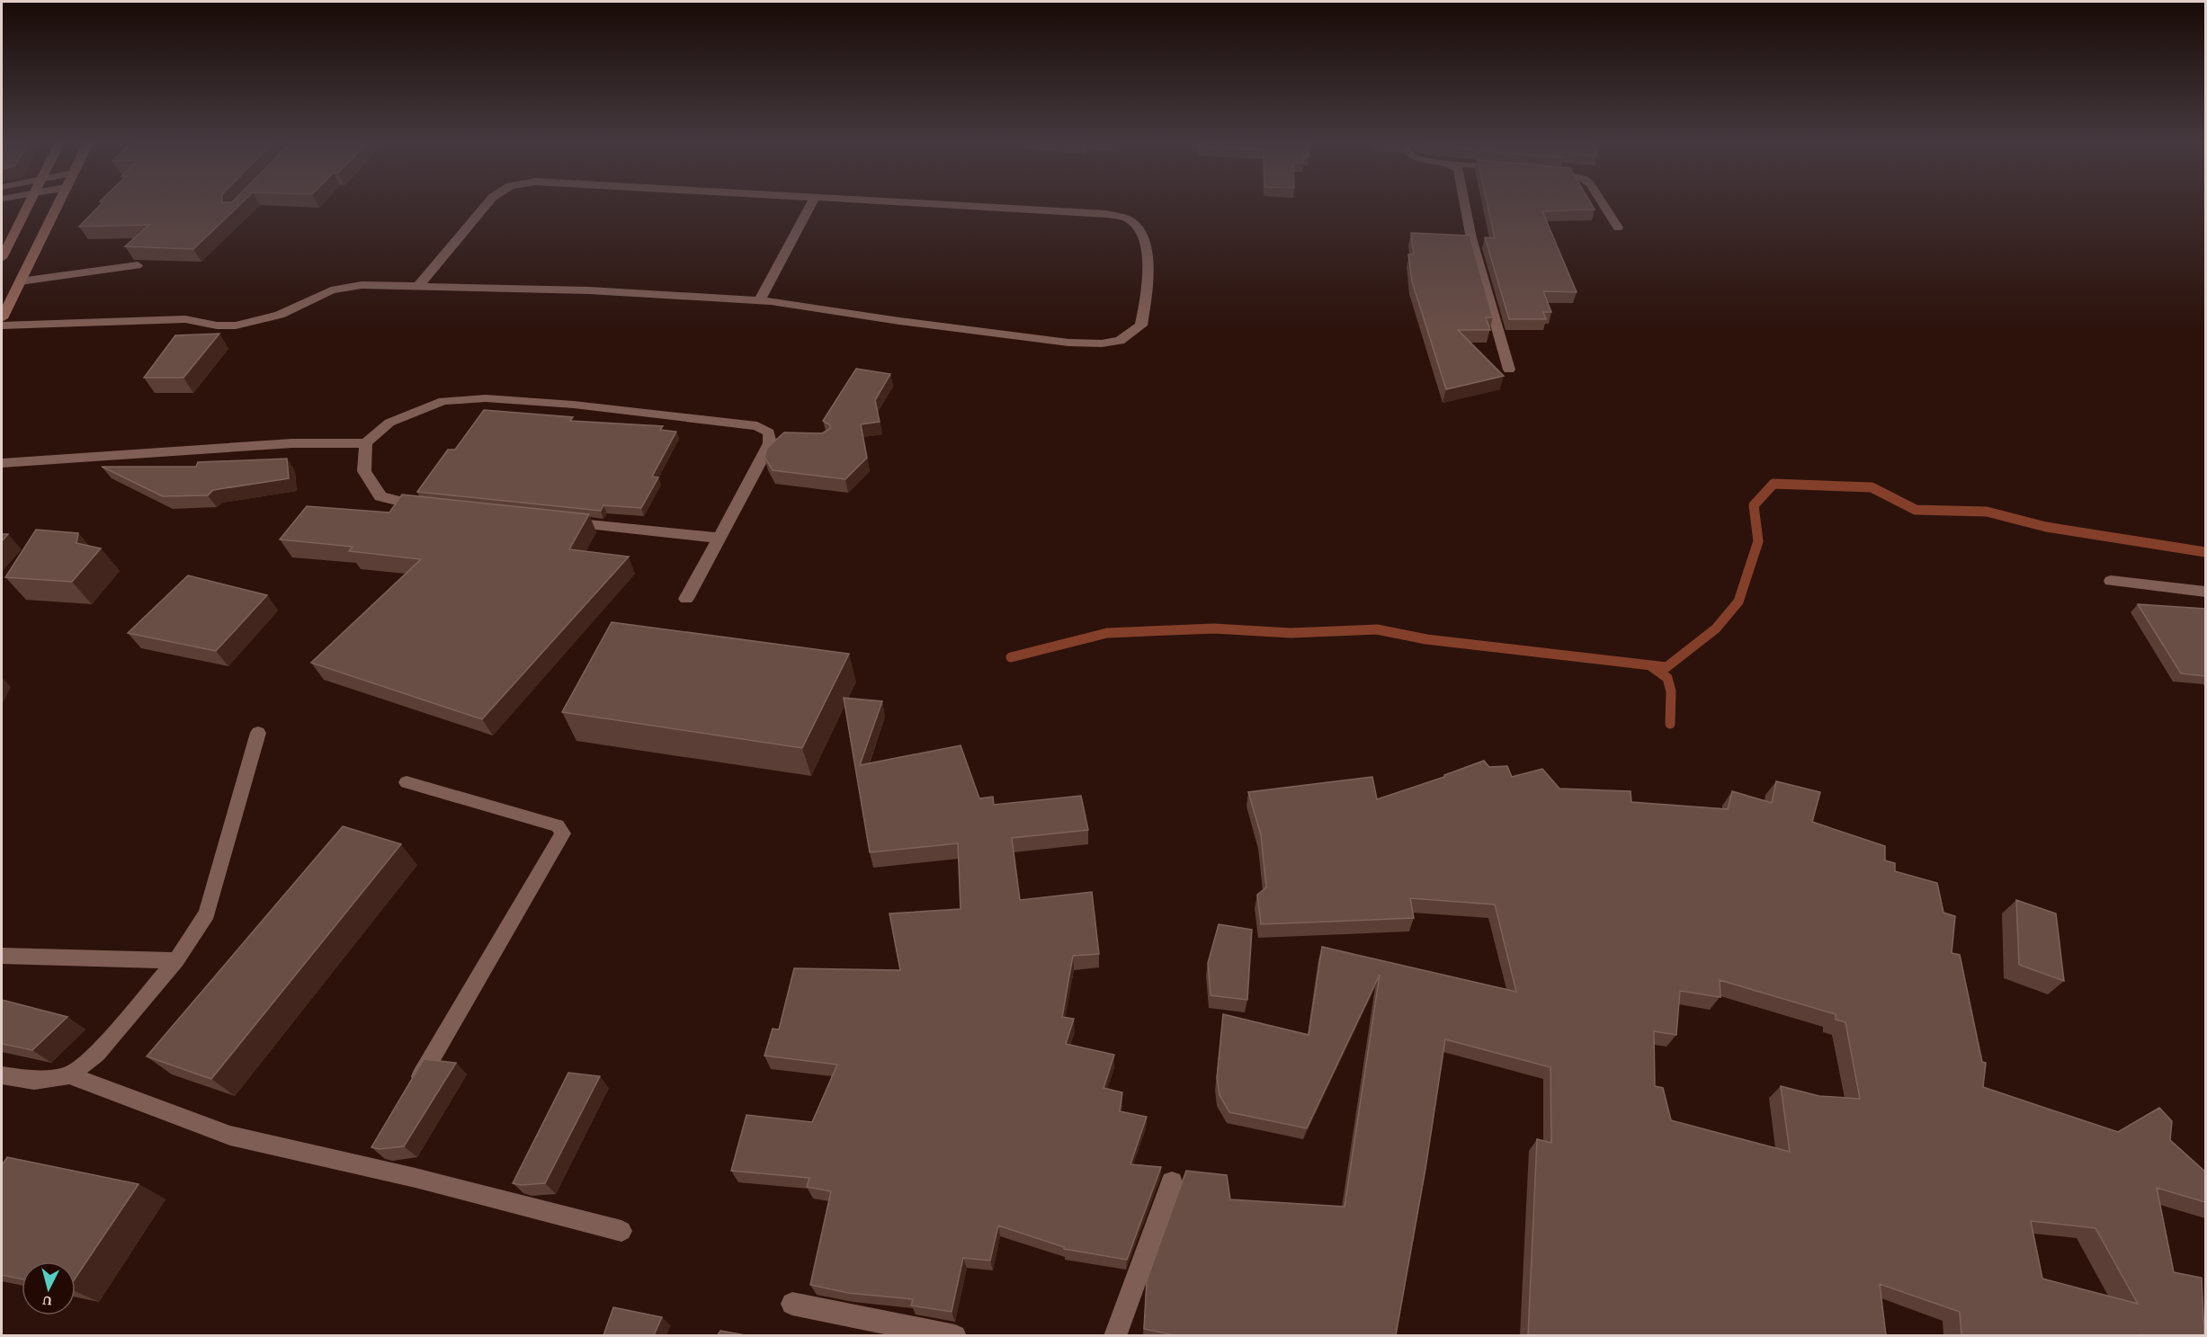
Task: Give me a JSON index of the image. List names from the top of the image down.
{
  "north": "bottom"
}
